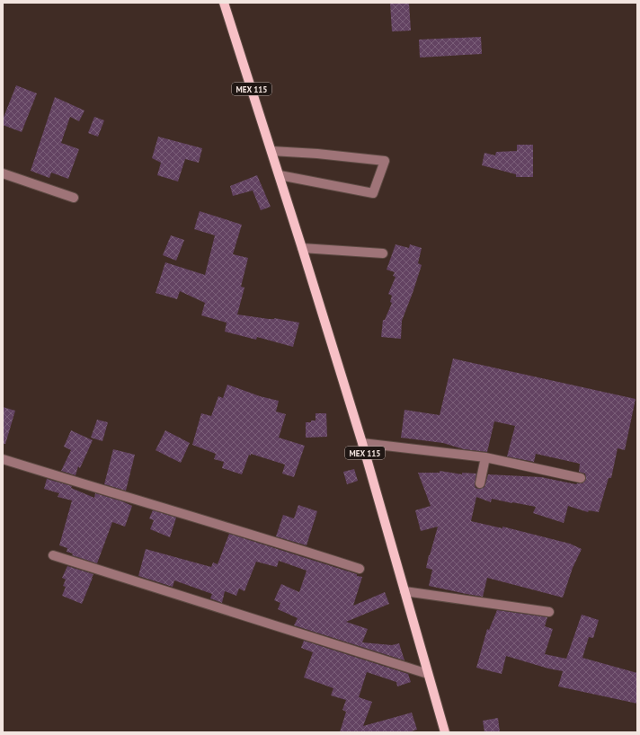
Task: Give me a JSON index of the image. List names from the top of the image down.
{
  "streets": {
    "main road": ["MEX 115"]
  }
}
